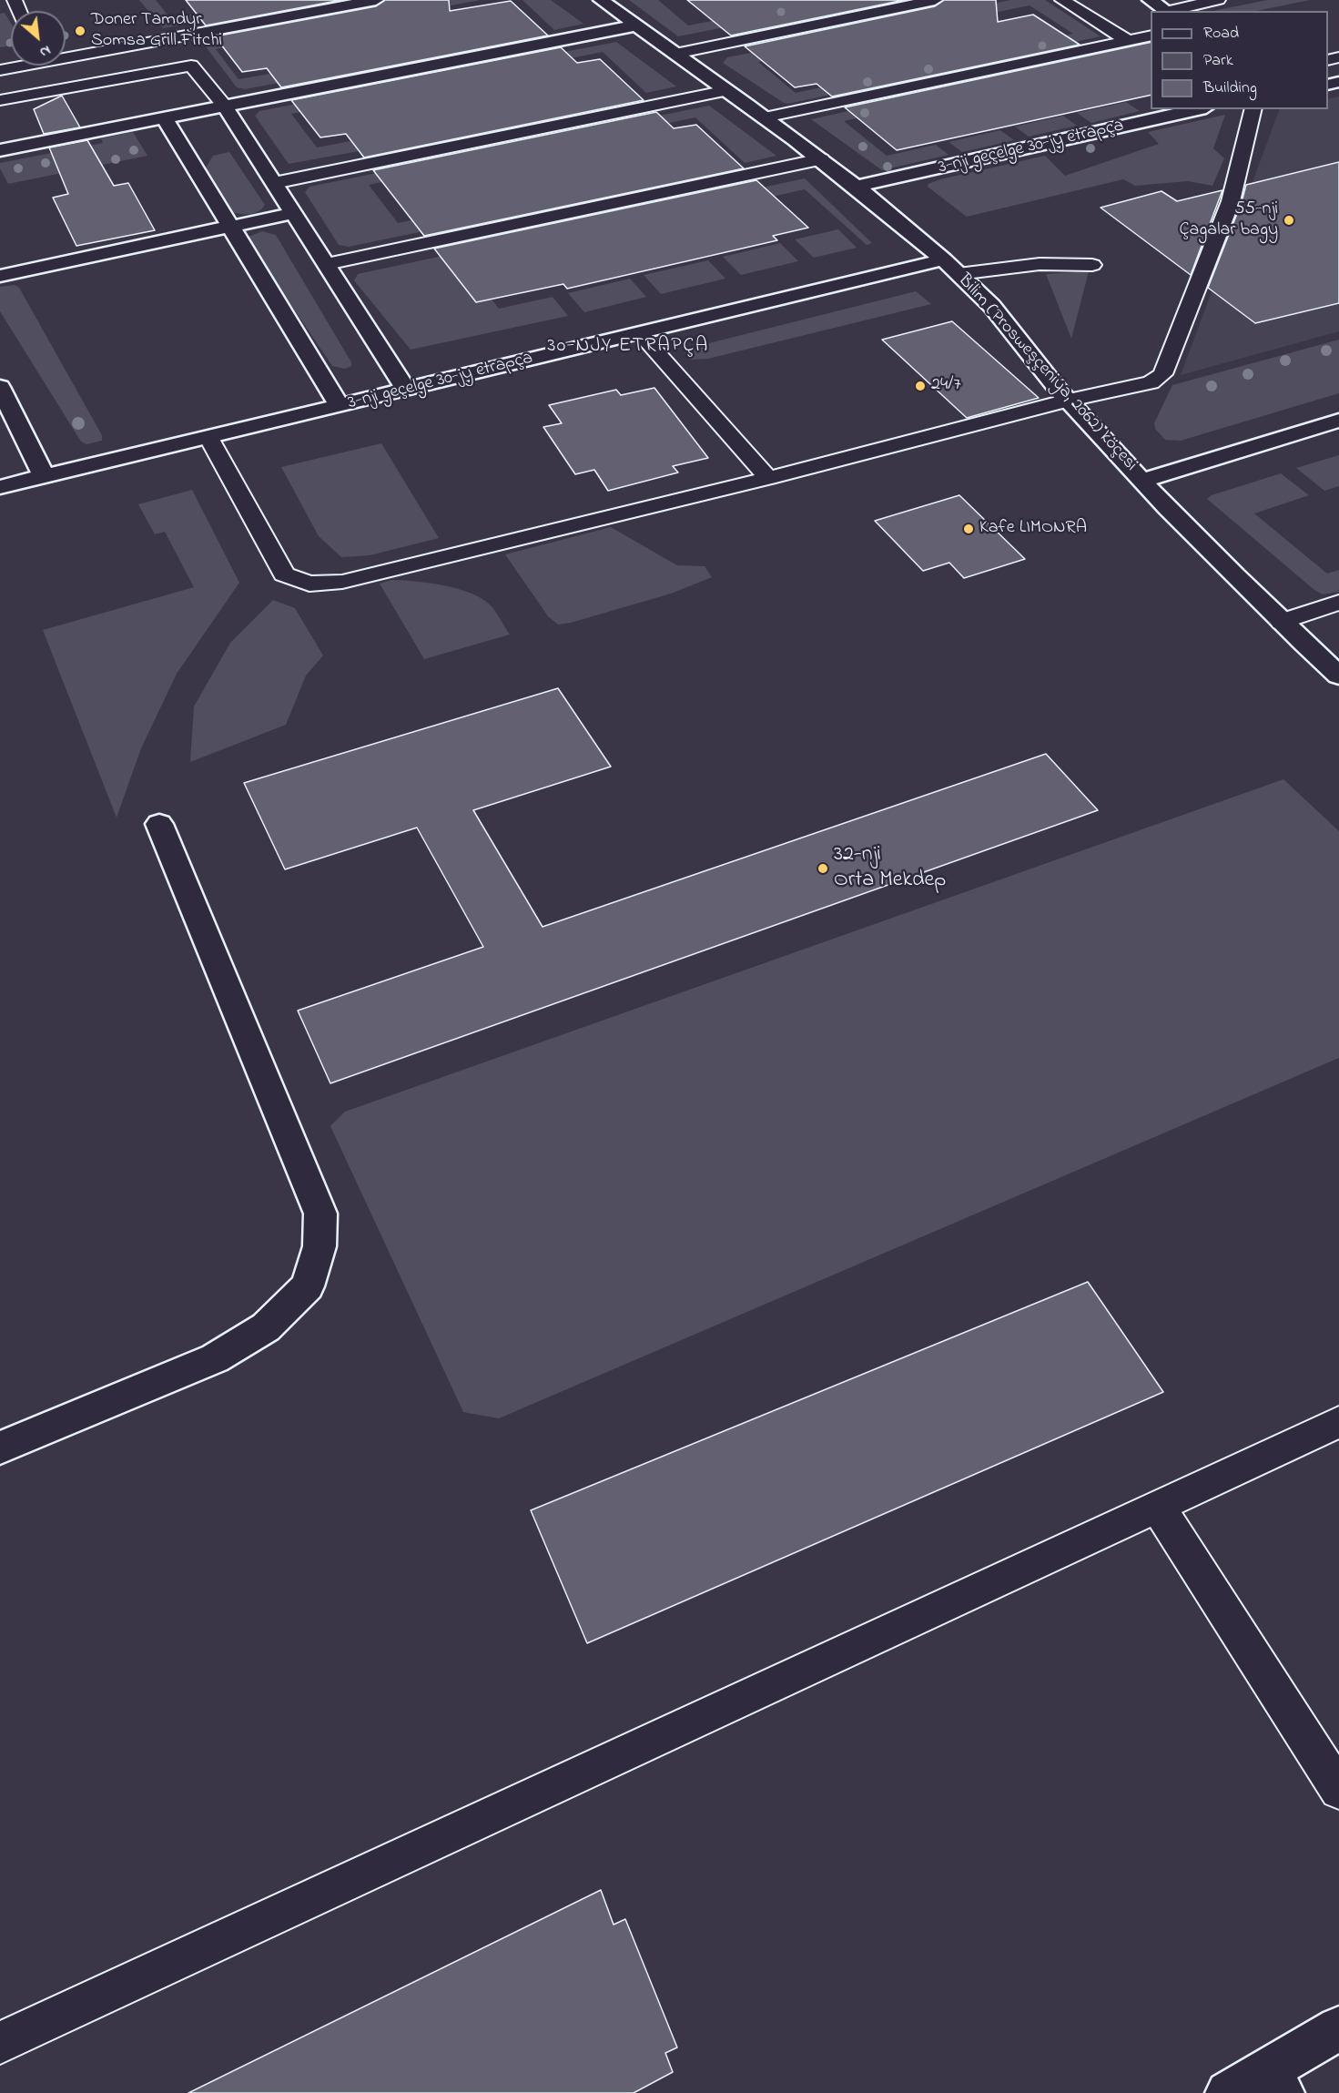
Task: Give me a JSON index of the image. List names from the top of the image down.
{
  "streets": {
    "street": ["3-nji geçelge 30-jy etrapça", "Bilim (Prosweşçeniýa, 2062) köçesi"]
  },
  "crossings": [
    ["3-nji geçelge 30-jy etrapça", "Bilim (Prosweşçeniýa, 2062) köçesi"]
  ],
  "districts": ["30-NJY ETRAPÇA"],
  "places": [
    "Doner Tamdyr Somsa Grill Fitchi",
    "55-nji Çagalar bagy",
    "24/7",
    "Kafe LIMONRA",
    "32-nji Orta Mekdep"
  ],
  "legend": ["Road", "Park", "Building"],
  "north": "bottom right"
}
